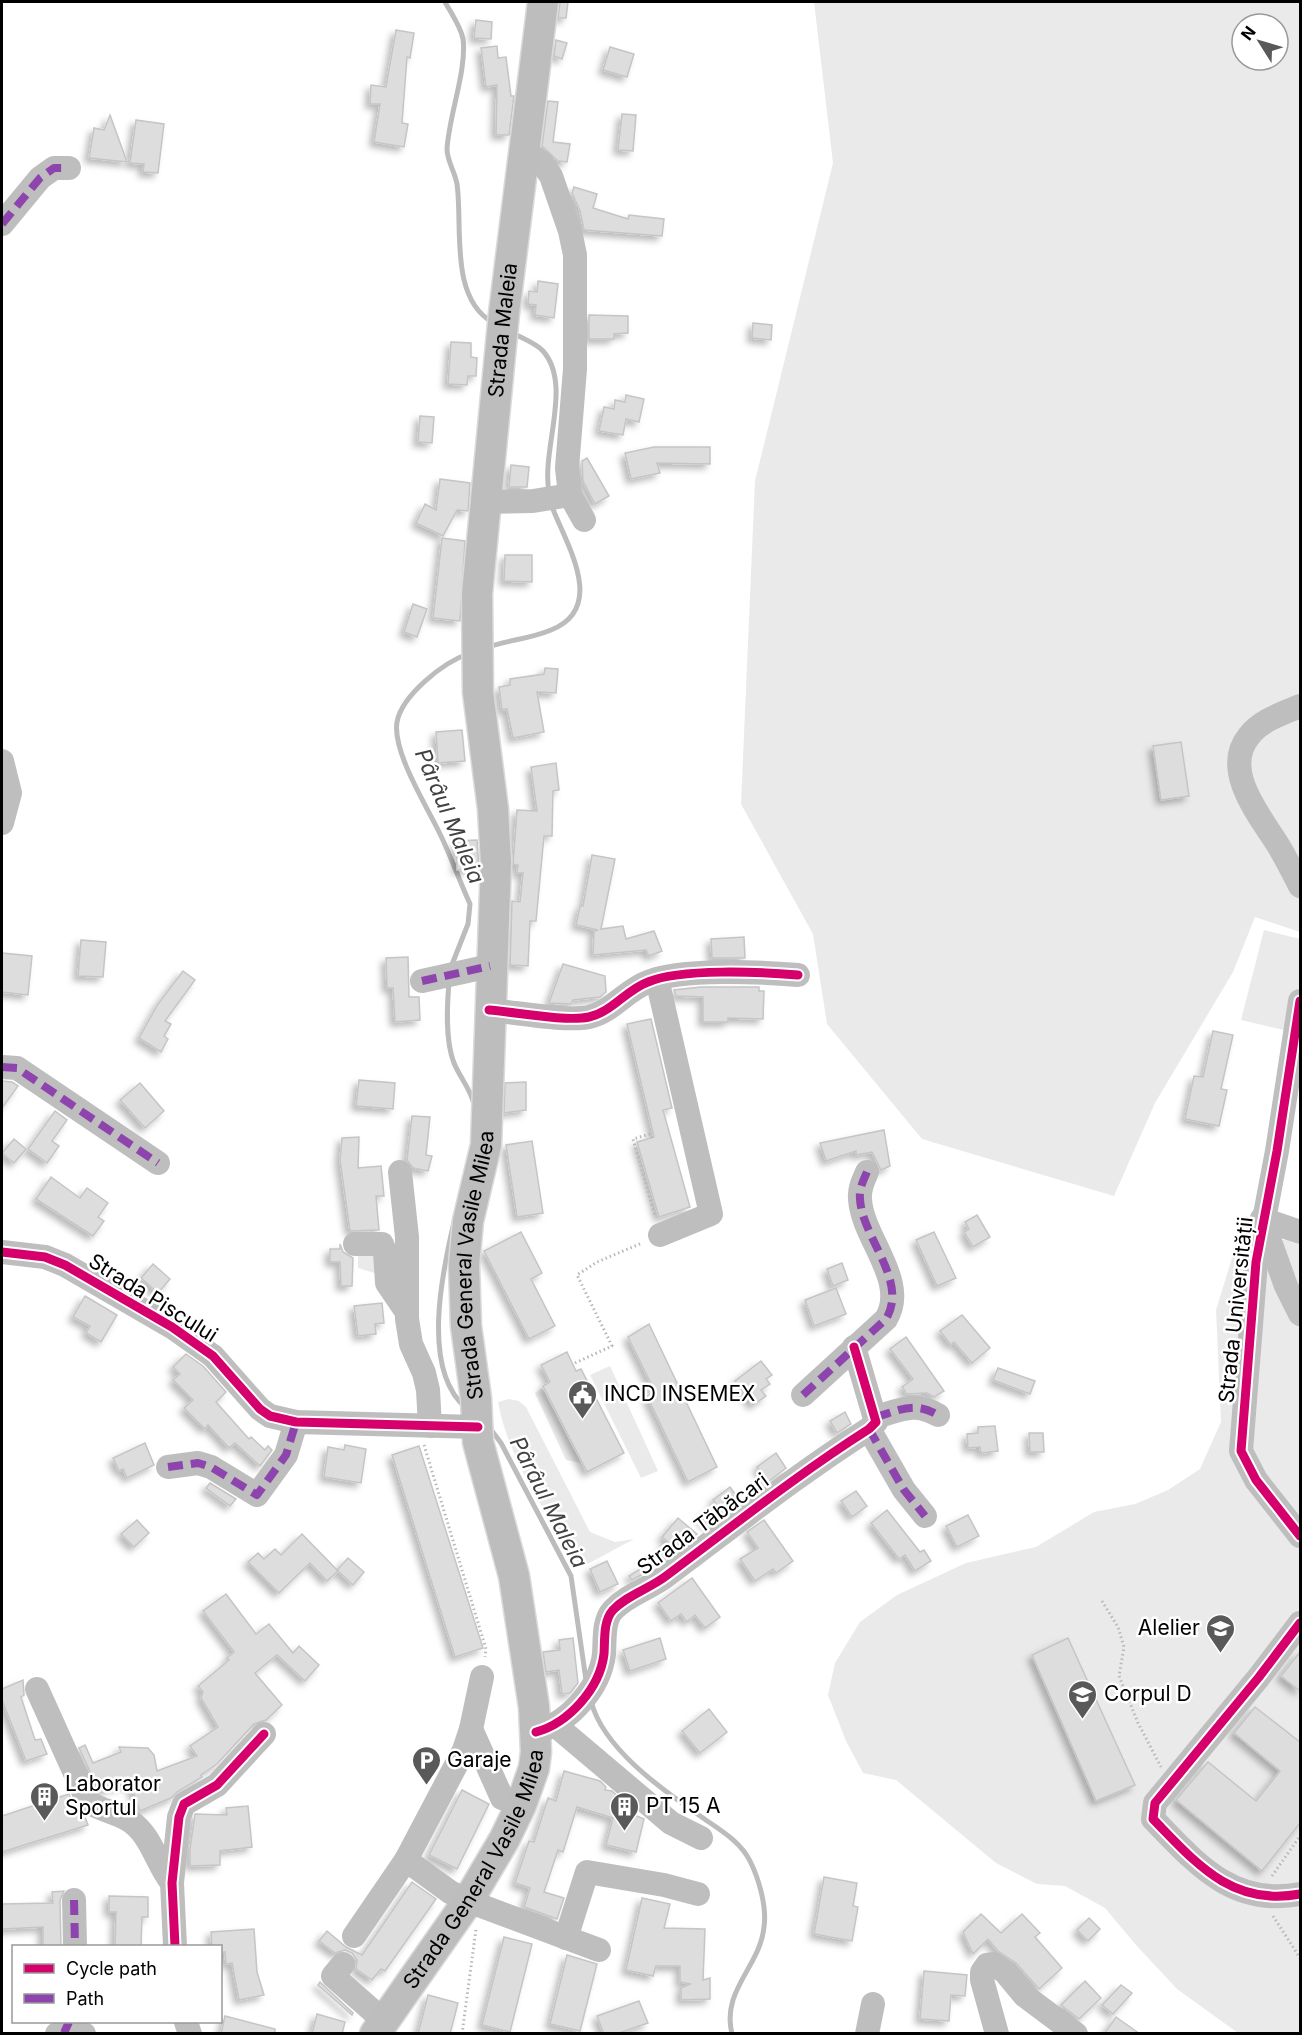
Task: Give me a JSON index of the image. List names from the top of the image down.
{
  "streets": {
    "main road": ["Strada Maleia", "Strada General Vasile Milea"],
    "street": ["Strada Piscului", "Strada Universității", "Strada Tăbăcari"]
  },
  "crossings": [
    ["Strada Maleia", "Strada General Vasile Milea"],
    ["Strada General Vasile Milea", "Strada Piscului"],
    ["Strada General Vasile Milea", "Strada Tăbăcari"]
  ],
  "water": ["Pârâul Maleia"],
  "places": {
    "public building": ["INCD INSEMEX"],
    "school or university": ["Alelier", "Corpul D"],
    "parking": ["Garaje"],
    "building": ["Laborator Sportul", "PT 15 A"]
  },
  "legend": ["Cycle path", "Path"],
  "north": "top left"
}
